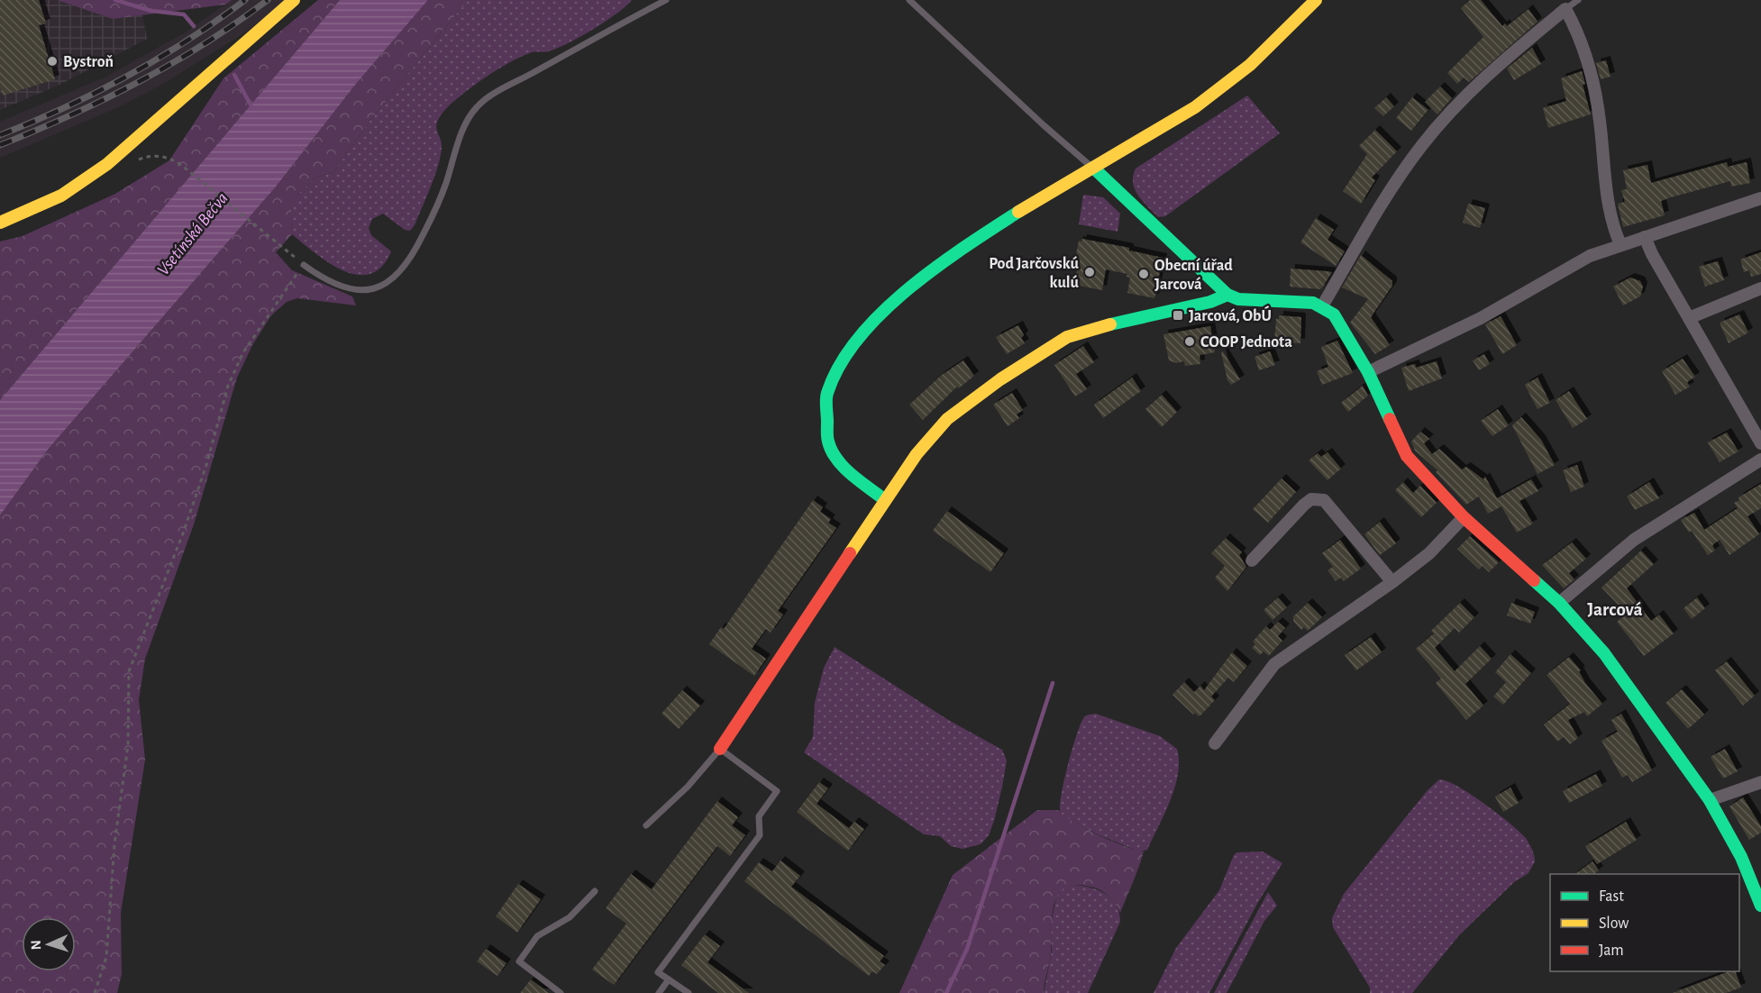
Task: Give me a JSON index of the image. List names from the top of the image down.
{
  "districts": ["Jarcová"],
  "water": ["Vsetínská Bečva"],
  "places": {
    "other": [
      "Bystroň",
      "Pod Jarčovskú kulú",
      "Obecní úřad Jarcová",
      "COOP Jednota"
    ],
    "transit": ["Jarcová, ObÚ"]
  },
  "legend": ["Fast", "Slow", "Jam"],
  "north": "left"
}
